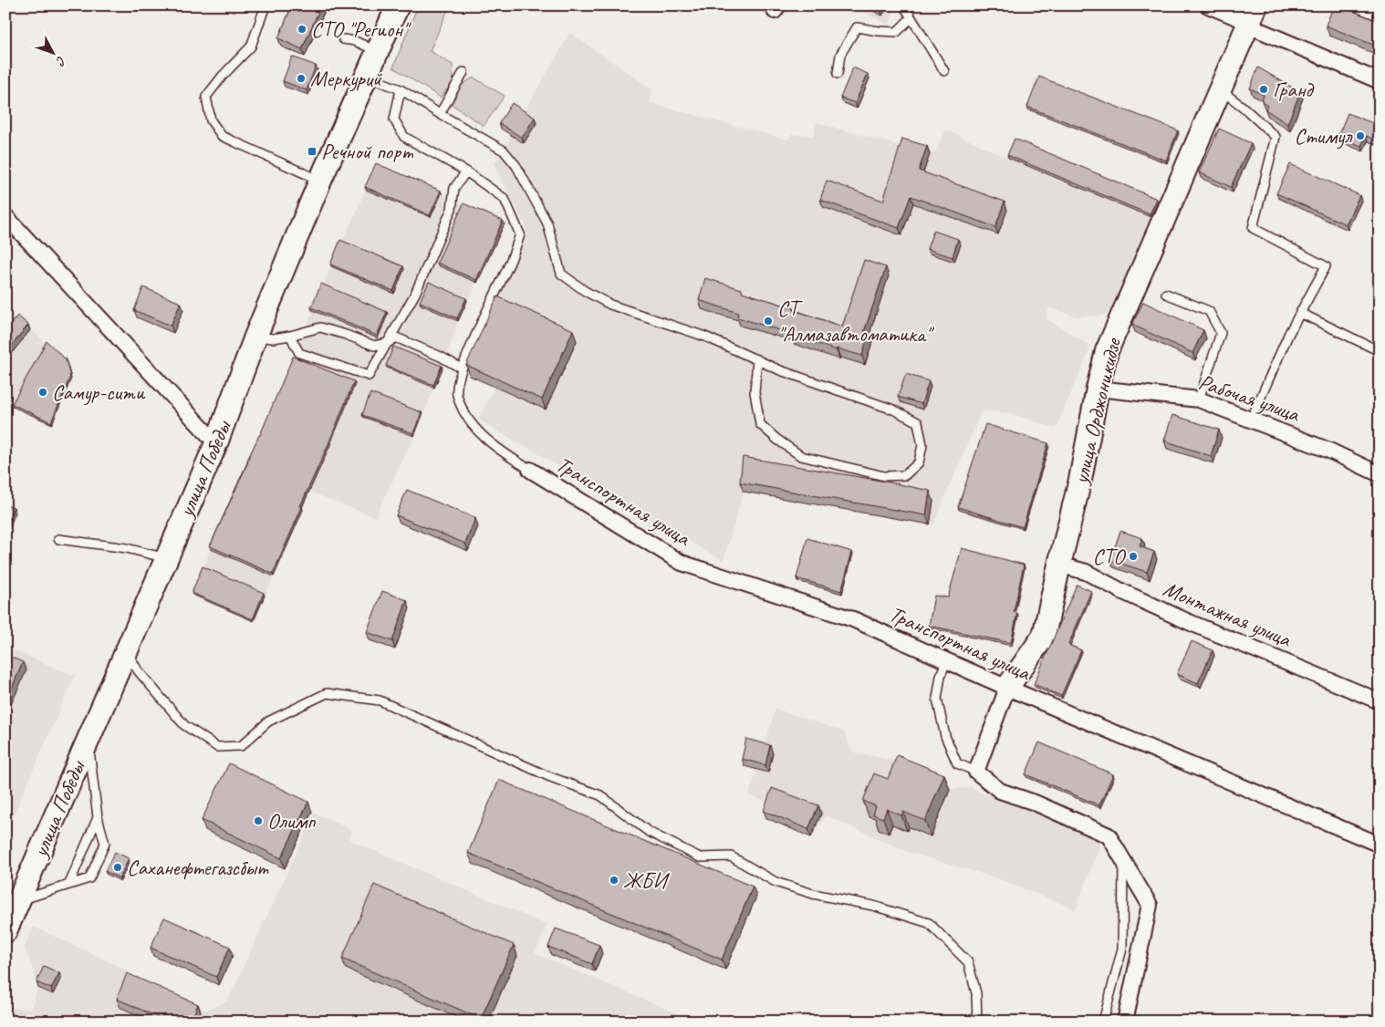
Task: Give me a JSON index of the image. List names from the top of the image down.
{
  "streets": {
    "main road": ["улица Орджоникидзе", "улица Победы"],
    "street": ["Рабочая улица", "Транспортная улица", "Монтажная улица"]
  },
  "crossings": [
    ["Рабочая улица", "улица Орджоникидзе"],
    ["улица Орджоникидзе", "Транспортная улица"],
    ["улица Орджоникидзе", "Монтажная улица"]
  ],
  "places": {
    "other": [
      "СТО \"Регион\"",
      "Меркурий",
      "Гранд",
      "Стимул",
      "СТ \"Алмазавтоматика\"",
      "Самур-сити",
      "СТО",
      "Олимп",
      "Саханефтегазсбыт",
      "ЖБИ"
    ],
    "transit": ["Речной порт"]
  },
  "north": "bottom right"
}
